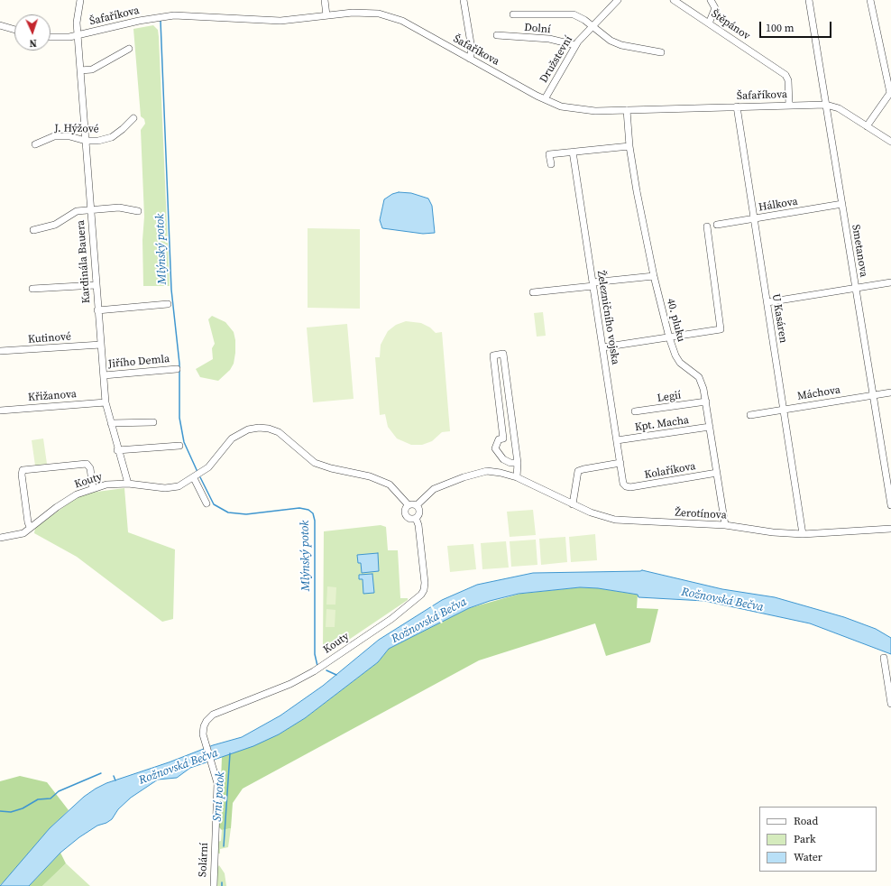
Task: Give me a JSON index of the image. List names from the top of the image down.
{
  "streets": {
    "street": [
      "Šafaříkova",
      "Štěpánov",
      "Dolní",
      "Družstevní",
      "J. Hýžové",
      "Hálkova",
      "Smetanova",
      "Kardinála Bauera",
      "Železničního vojska",
      "U Kasáren",
      "40. pluku",
      "Kutinové",
      "Jiřího Demla",
      "Máchova",
      "Křižanova",
      "Legií",
      "Kpt. Macha",
      "Kolaříkova",
      "Kouty",
      "Žerotínova",
      "Solární"
    ]
  },
  "crossings": [
    ["Šafaříkova", "Štěpánov"],
    ["Šafaříkova", "Družstevní"],
    ["Šafaříkova", "Smetanova"],
    ["Šafaříkova", "Kardinála Bauera"],
    ["Šafaříkova", "U Kasáren"],
    ["Šafaříkova", "40. pluku"],
    ["Dolní", "Družstevní"],
    ["J. Hýžové", "Kardinála Bauera"],
    ["Hálkova", "Smetanova"],
    ["Hálkova", "U Kasáren"],
    ["Smetanova", "Máchova"],
    ["Kardinála Bauera", "Kutinové"],
    ["Kardinála Bauera", "Jiřího Demla"],
    ["Kardinála Bauera", "Křižanova"],
    ["Kardinála Bauera", "Kouty"],
    ["Železničního vojska", "Kpt. Macha"],
    ["Železničního vojska", "Kolaříkova"],
    ["U Kasáren", "Máchova"],
    ["U Kasáren", "Žerotínova"],
    ["40. pluku", "Legií"],
    ["40. pluku", "Kpt. Macha"],
    ["40. pluku", "Kolaříkova"],
    ["40. pluku", "Žerotínova"],
    ["Kouty", "Žerotínova"],
    ["Kouty", "Solární"]
  ],
  "water": ["Mlýnský potok", "Rožnovská Bečva", "Srní potok"],
  "legend": ["Road", "Park", "Water"],
  "scale_bar": "100 m",
  "north": "bottom"
}
